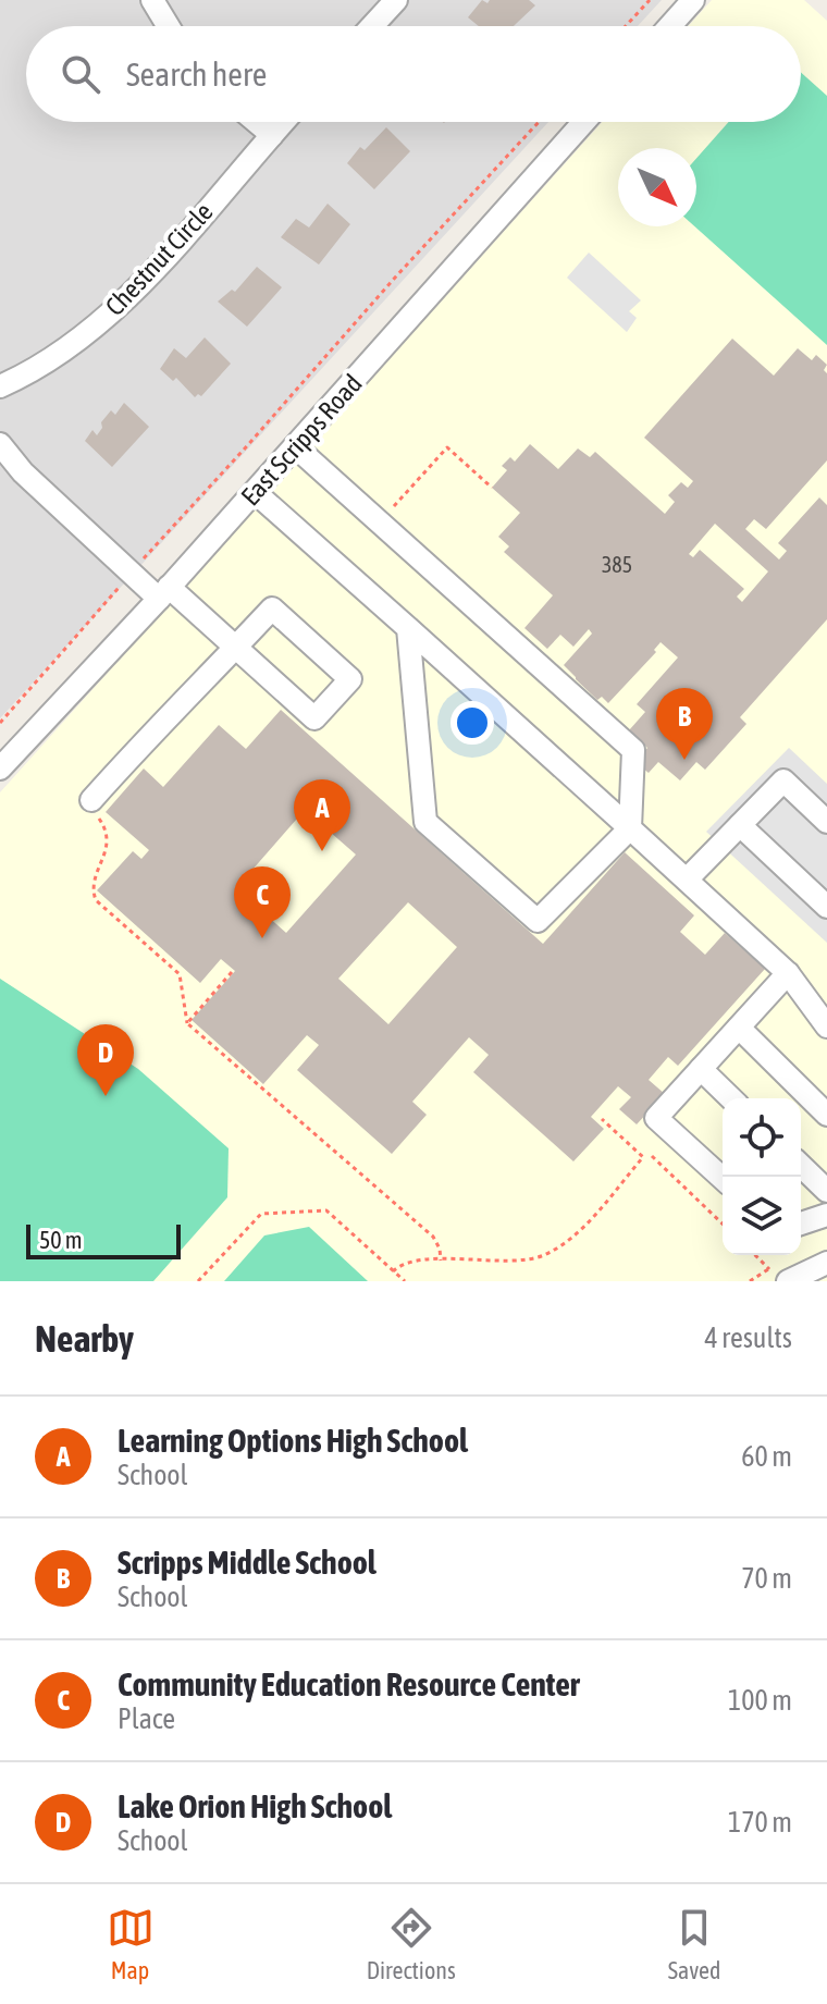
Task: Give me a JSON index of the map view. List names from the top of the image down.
{
  "streets": {
    "street": ["Chestnut Circle", "East Scripps Road"]
  },
  "house_numbers": ["385"],
  "scale_bar": "50 m",
  "north": "bottom right",
  "page": {
    "search": "Search here",
    "pins": [
      "B",
      "A",
      "C",
      "D"
    ],
    "scale": "50 m",
    "heading": ["Nearby", "4 results"],
    "list": [
      {
        "mark": "A",
        "name": "Learning Options High School",
        "note": "School",
        "value": "60 m"
      },
      {
        "mark": "B",
        "name": "Scripps Middle School",
        "note": "School",
        "value": "70 m"
      },
      {
        "mark": "C",
        "name": "Community Education Resource Center",
        "note": "Place",
        "value": "100 m"
      },
      {
        "mark": "D",
        "name": "Lake Orion High School",
        "note": "School",
        "value": "170 m"
      }
    ],
    "nav": ["Map", "Directions", "Saved"]
  }
}
